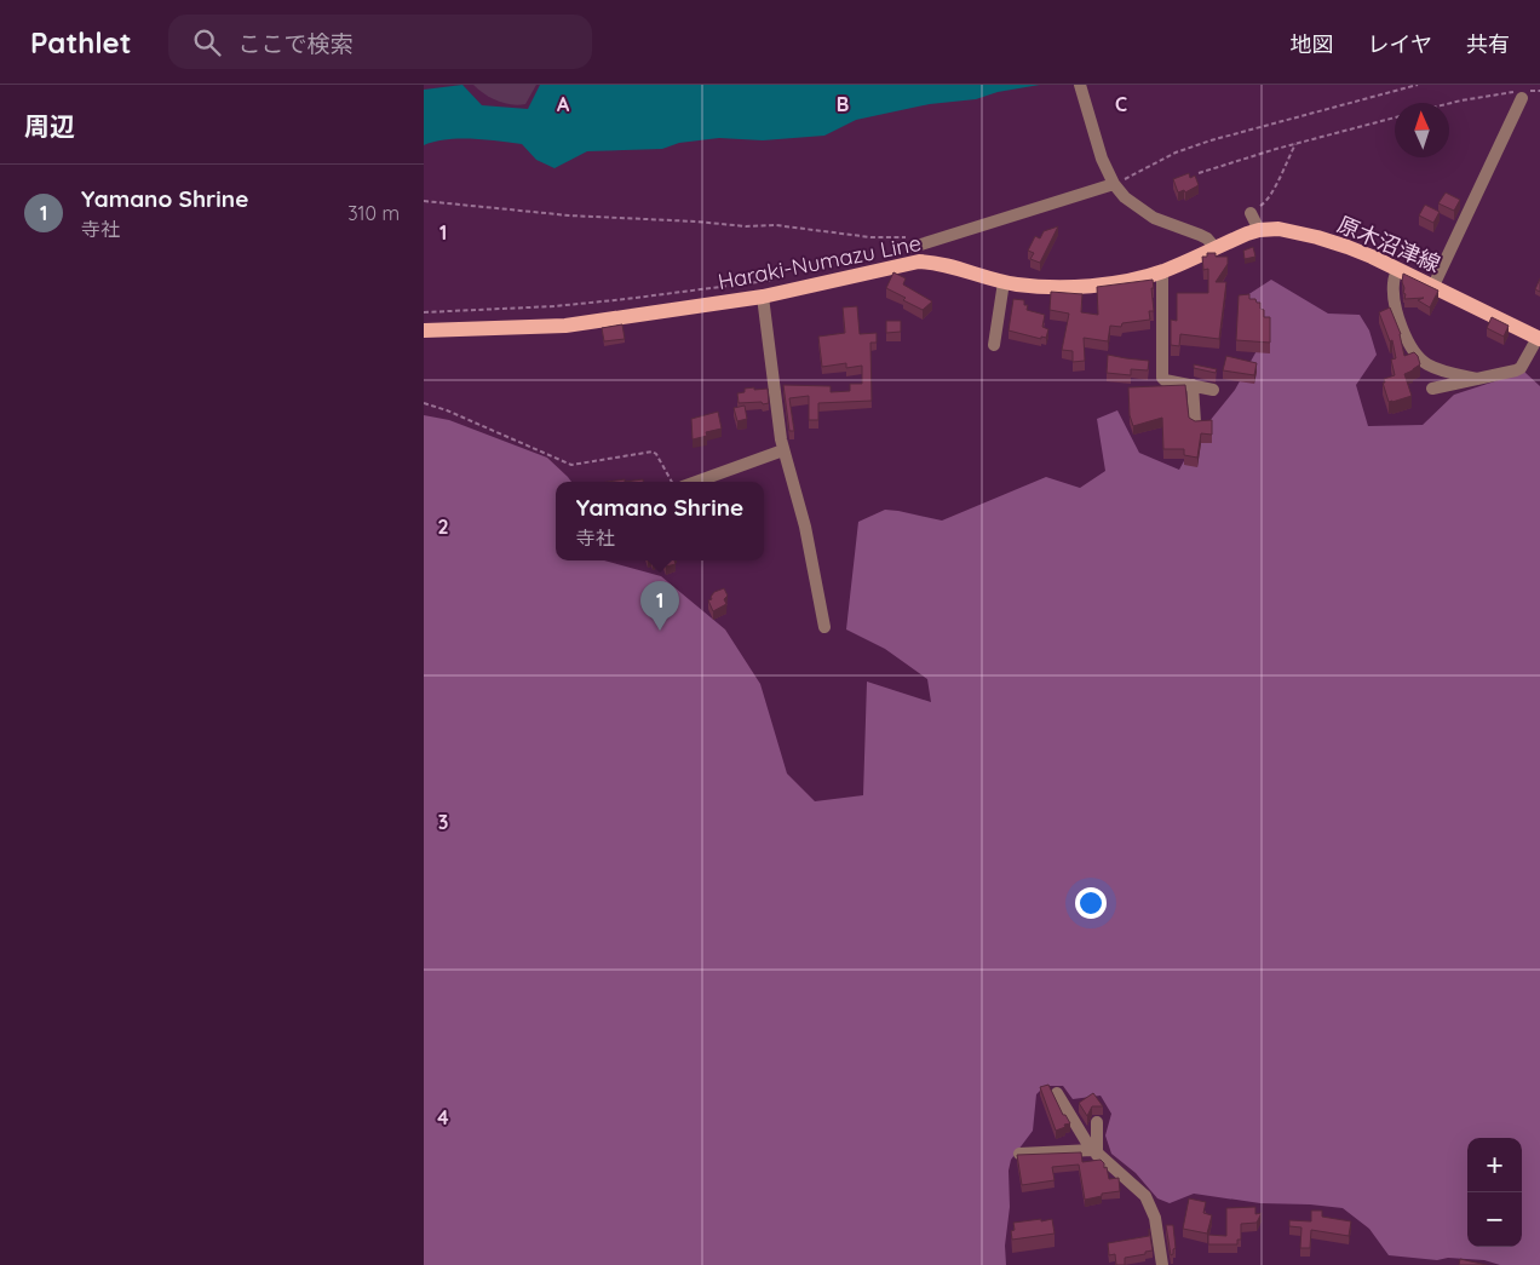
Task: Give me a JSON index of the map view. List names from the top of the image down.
{
  "streets": {
    "main road": ["原木沼津線", "Haraki-Numazu Line"]
  },
  "crossings": [
    ["原木沼津線", "Haraki-Numazu Line"]
  ],
  "north": "top",
  "page": {
    "header": "Pathlet",
    "search": "ここで検索",
    "nav": ["地図", "レイヤ", "共有"],
    "heading": "周辺",
    "list": [
      {
        "mark": "1",
        "name": "Yamano Shrine",
        "note": "寺社",
        "value": "310 m"
      }
    ],
    "popup": ["Yamano Shrine", "寺社"],
    "pins": "1",
    "map_buttons": ["+", "−"]
  },
  "grid": {
    "columns": ["A", "B", "C"],
    "rows": [
      "1",
      "2",
      "3",
      "4"
    ]
  }
}
